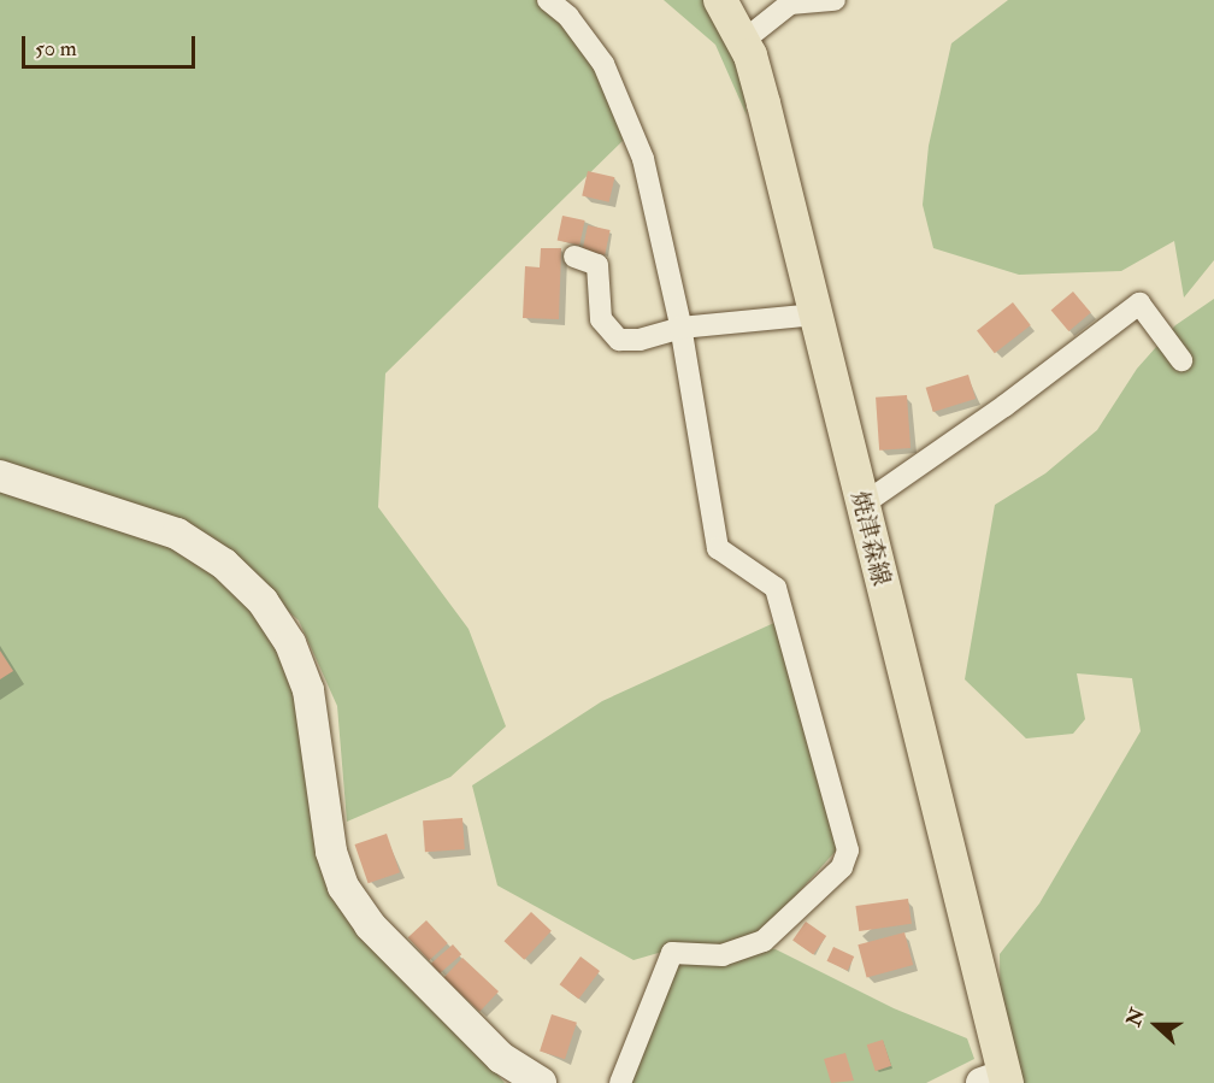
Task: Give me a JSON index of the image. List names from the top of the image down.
{
  "streets": {
    "main road": ["焼津森線"]
  },
  "scale_bar": "50 m",
  "north": "left"
}
